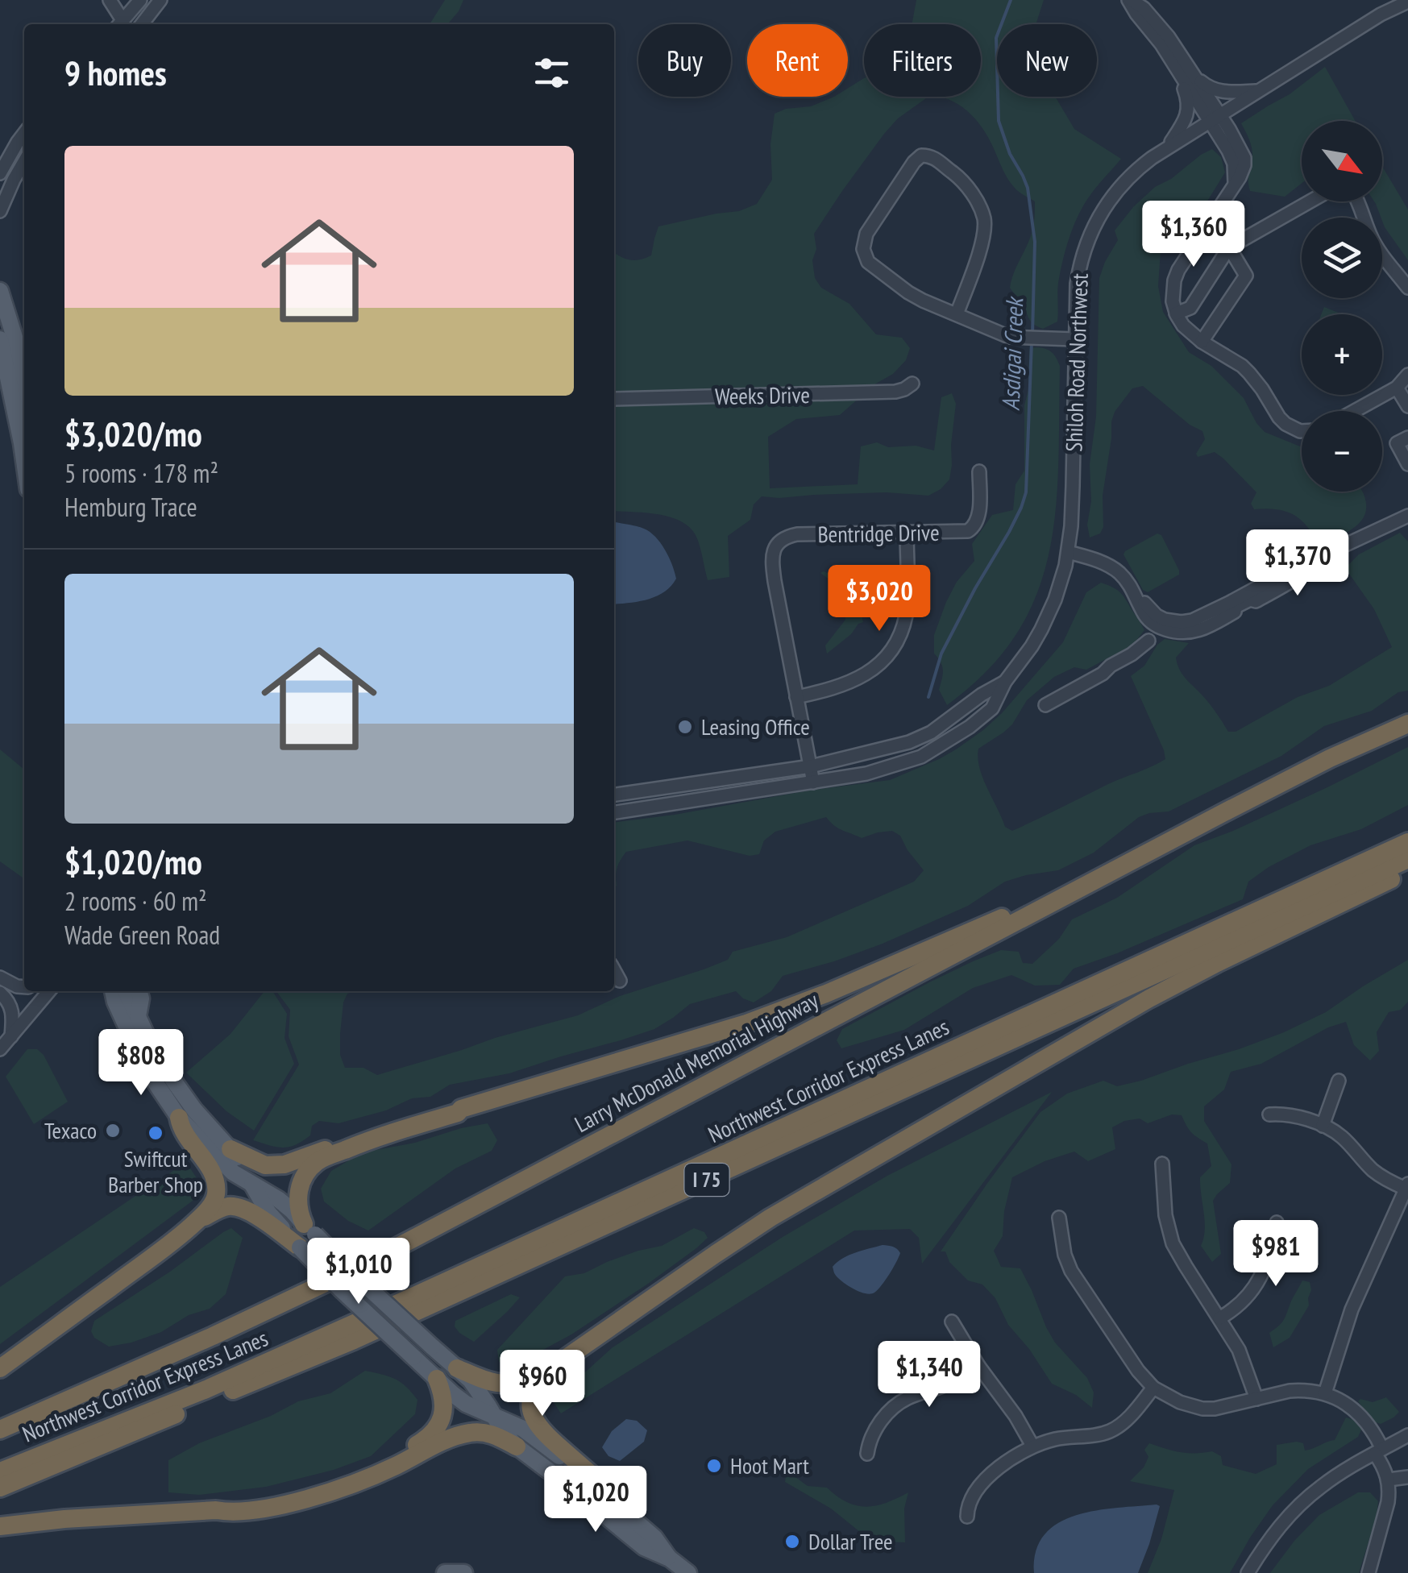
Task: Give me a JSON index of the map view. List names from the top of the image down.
{
  "streets": {
    "highway": ["Larry McDonald Memorial Highway", "Northwest Corridor Express Lanes", "I 75"],
    "street": ["Shiloh Road Northwest", "Weeks Drive", "Bentridge Drive"]
  },
  "crossings": [
    ["Shiloh Road Northwest", "Bentridge Drive"]
  ],
  "water": ["Asdigai Creek"],
  "places": [
    "Leasing Office",
    "Texaco",
    "Swiftcut Barber Shop",
    "Hoot Mart",
    "Dollar Tree"
  ],
  "north": "bottom right",
  "page": {
    "chip": [
      "Buy",
      "Rent",
      "Filters",
      "New"
    ],
    "heading": "9 homes",
    "map_buttons": ["+", "−"],
    "list": [
      {
        "name": "$3,020/mo",
        "note": "5 rooms · 178 m² · Hemburg Trace"
      },
      {
        "name": "$1,020/mo",
        "note": "2 rooms · 60 m² · Wade Green Road"
      }
    ],
    "price": [
      "$1,360",
      "$1,370",
      "$3,020",
      "$808",
      "$981",
      "$1,010",
      "$1,340",
      "$960",
      "$1,020"
    ]
  }
}
